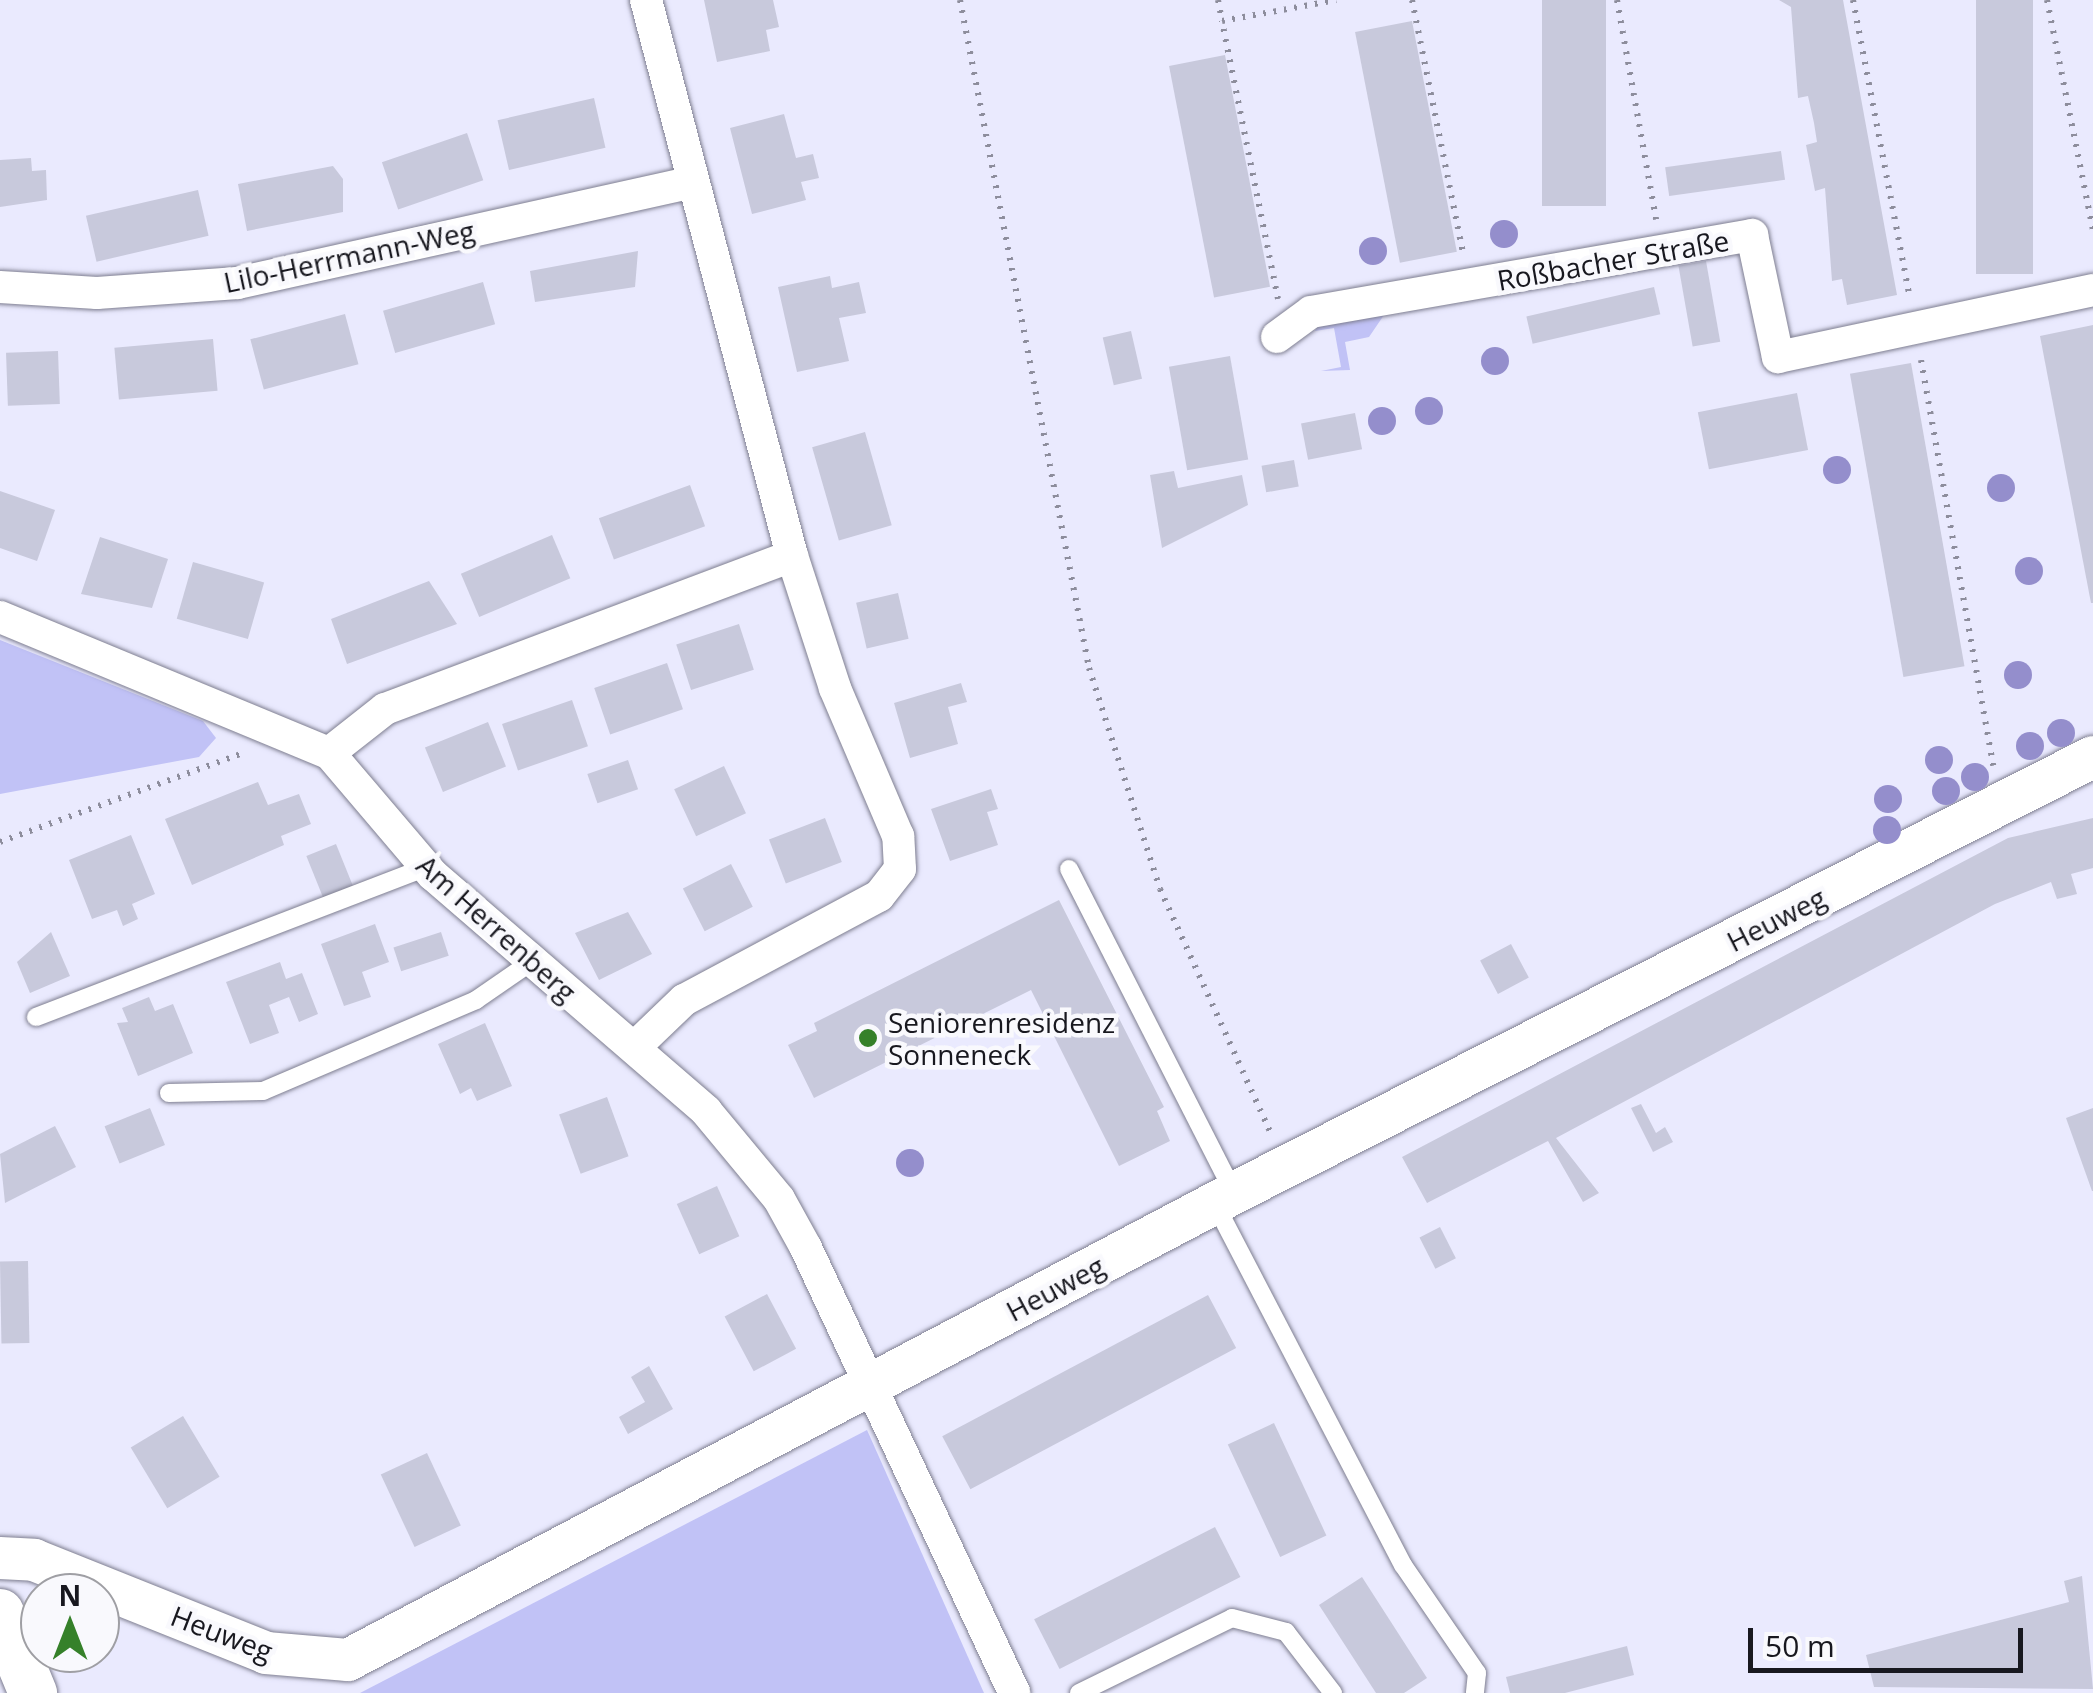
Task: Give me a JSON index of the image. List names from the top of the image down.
{
  "streets": {
    "street": [
      "Lilo-Herrmann-Weg",
      "Roßbacher Straße",
      "Heuweg",
      "Am Herrenberg"
    ]
  },
  "crossings": [
    ["Heuweg", "Am Herrenberg"]
  ],
  "places": ["Seniorenresidenz Sonneneck"],
  "scale_bar": "50 m",
  "north": "top"
}
